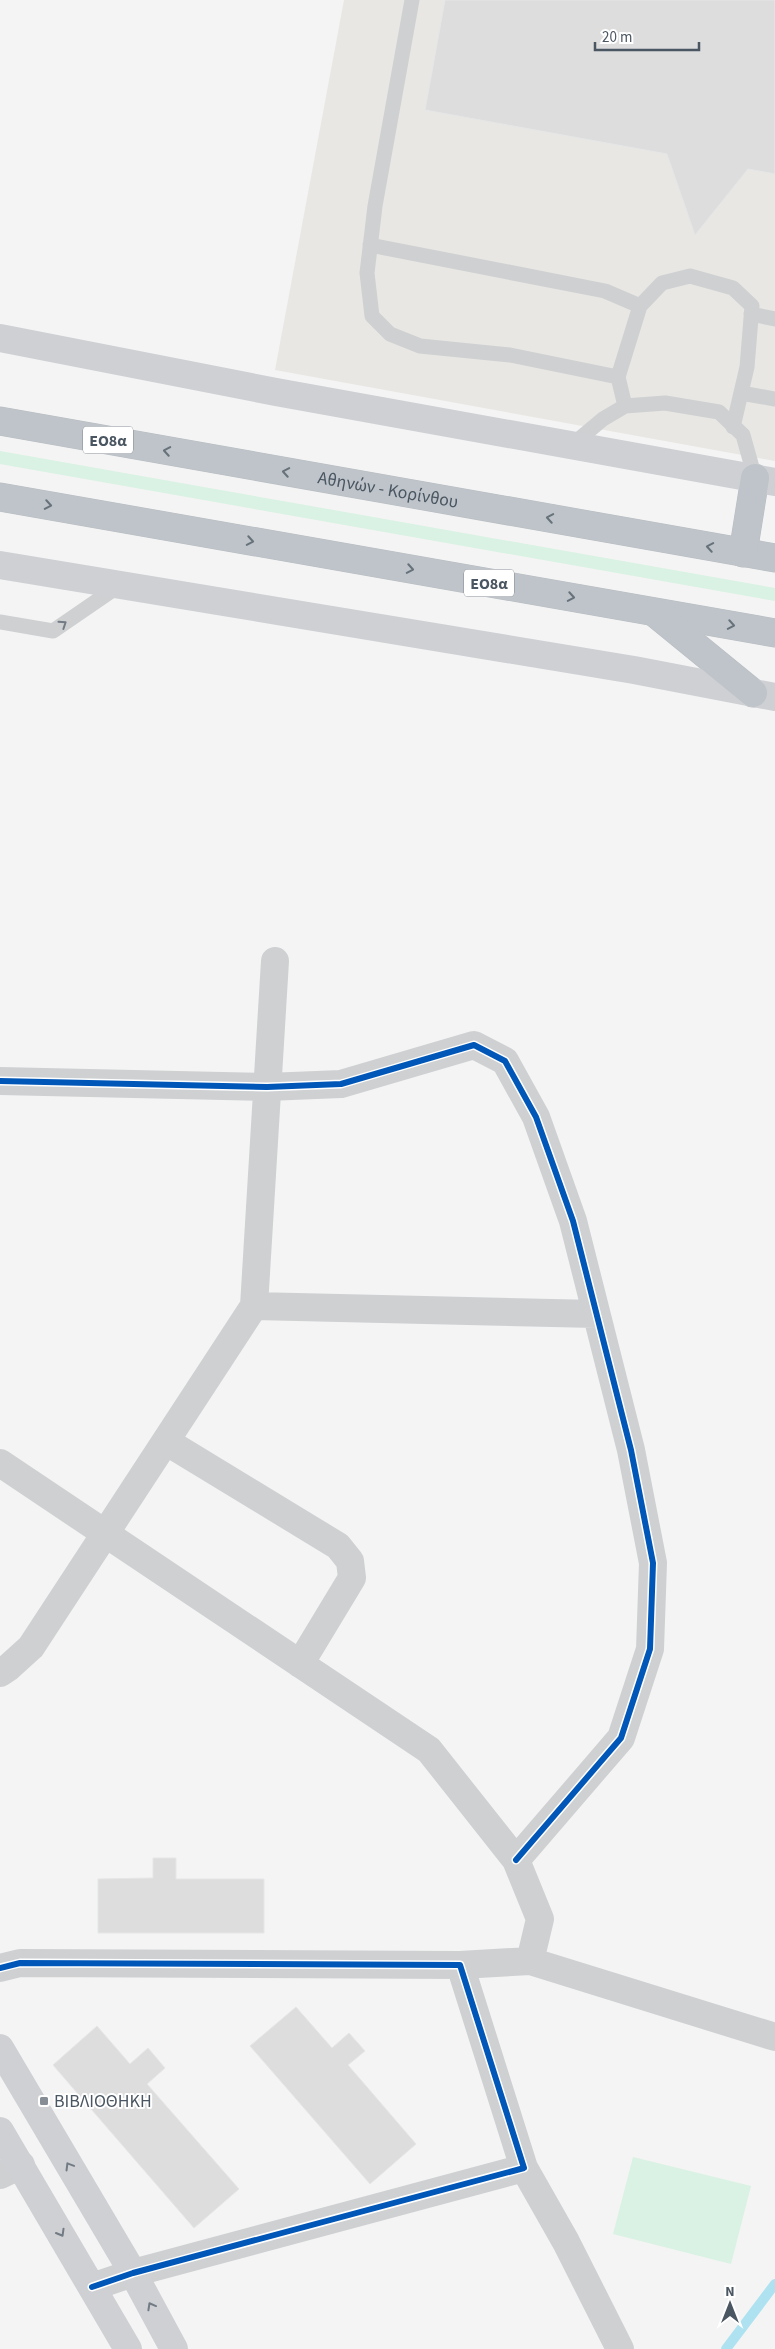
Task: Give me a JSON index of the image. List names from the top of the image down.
{
  "streets": {
    "highway": ["ΕΟ8α", "Αθηνών - Κορίνθου"]
  },
  "places": {
    "transit": ["ΒΙΒΛΙΟΘΗΚΗ"]
  },
  "scale_bar": "20 m",
  "north": "top"
}
